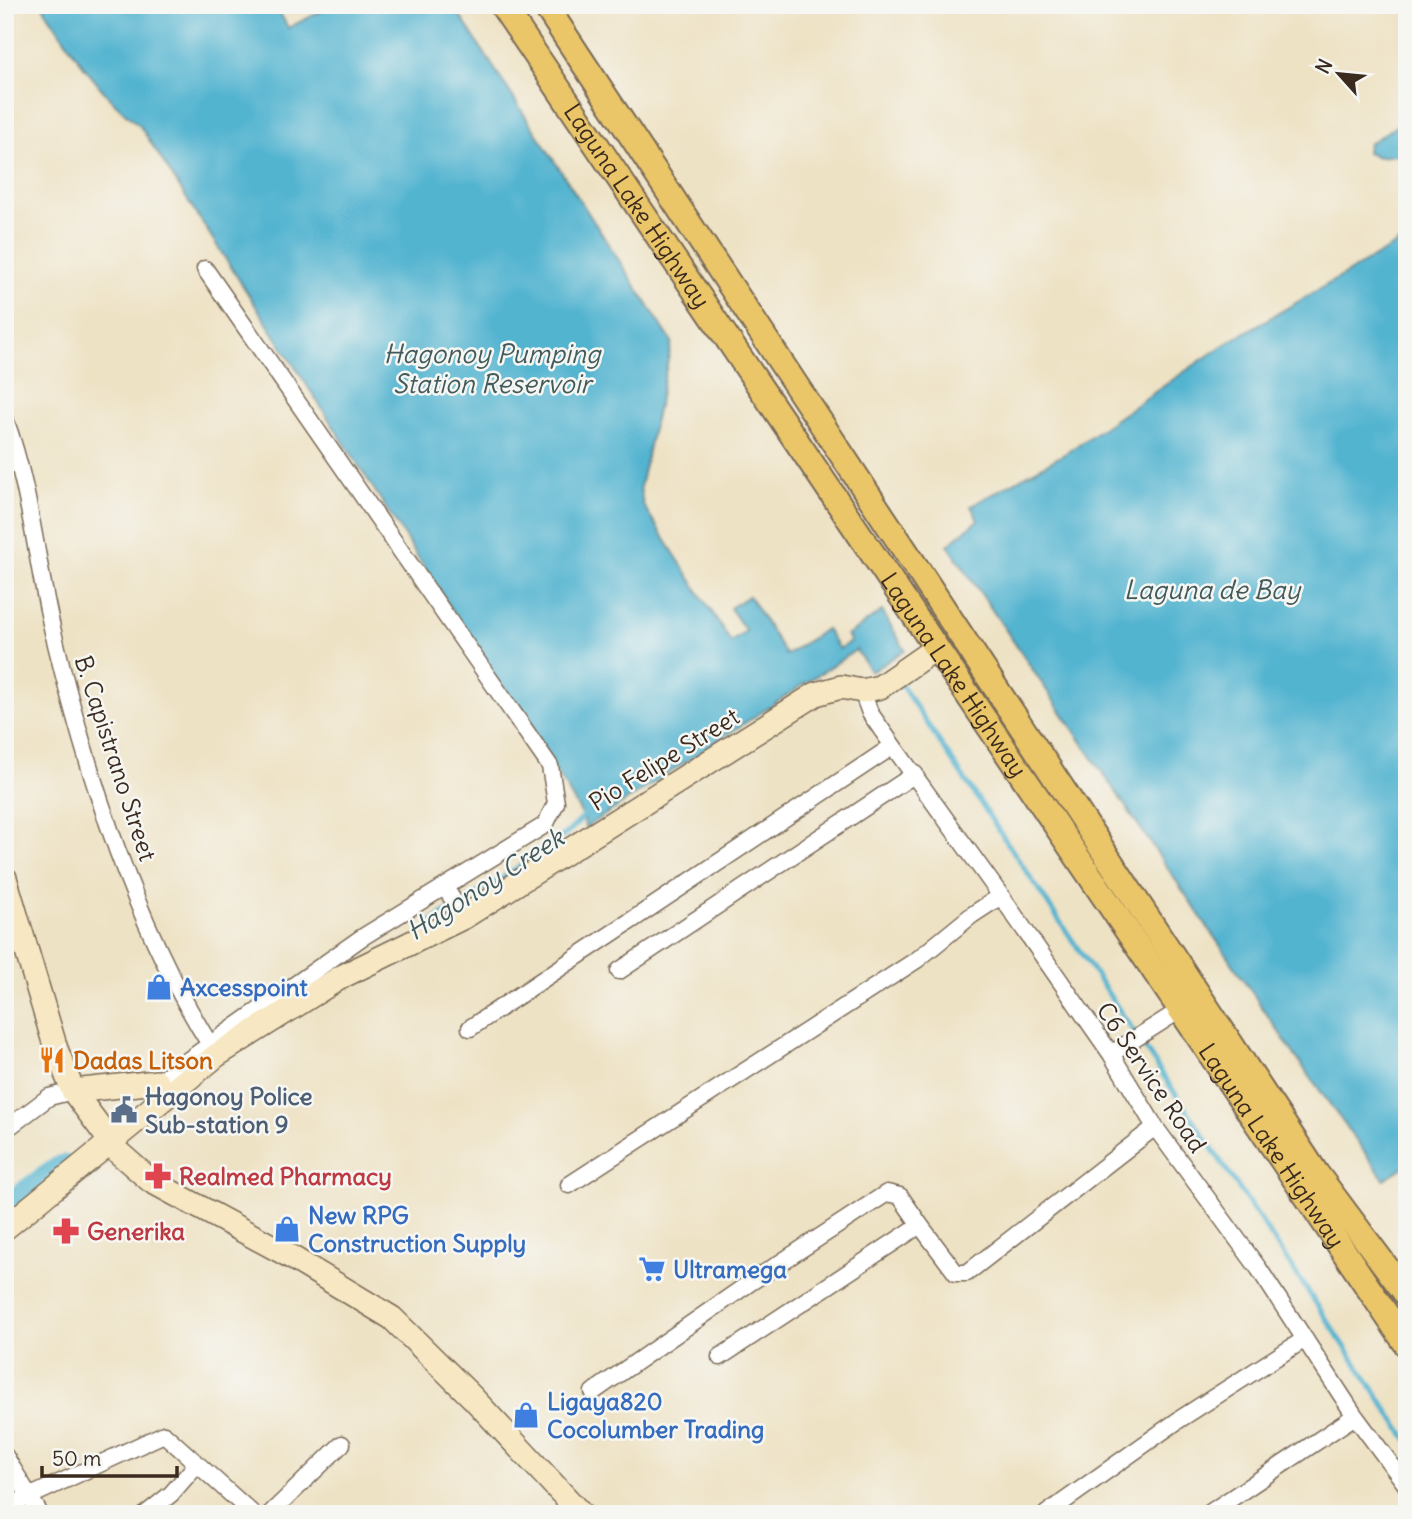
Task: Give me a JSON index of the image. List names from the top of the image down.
{
  "streets": {
    "main road": ["Laguna Lake Highway", "Pio Felipe Street"],
    "street": ["B. Capistrano Street", "C6 Service Road"]
  },
  "crossings": [
    ["B. Capistrano Street", "Pio Felipe Street"],
    ["Pio Felipe Street", "C6 Service Road"]
  ],
  "water": ["Hagonoy Pumping Station Reservoir", "Laguna de Bay", "Hagonoy Creek"],
  "places": {
    "shop": ["Axcesspoint", "New RPG Construction Supply", "Ligaya820 Cocolumber Trading"],
    "restaurant": ["Dadas Litson"],
    "public building": ["Hagonoy Police Sub-station 9"],
    "pharmacy": ["Realmed Pharmacy", "Generika"],
    "supermarket": ["Ultramega"]
  },
  "scale_bar": "50 m",
  "north": "top left"
}
